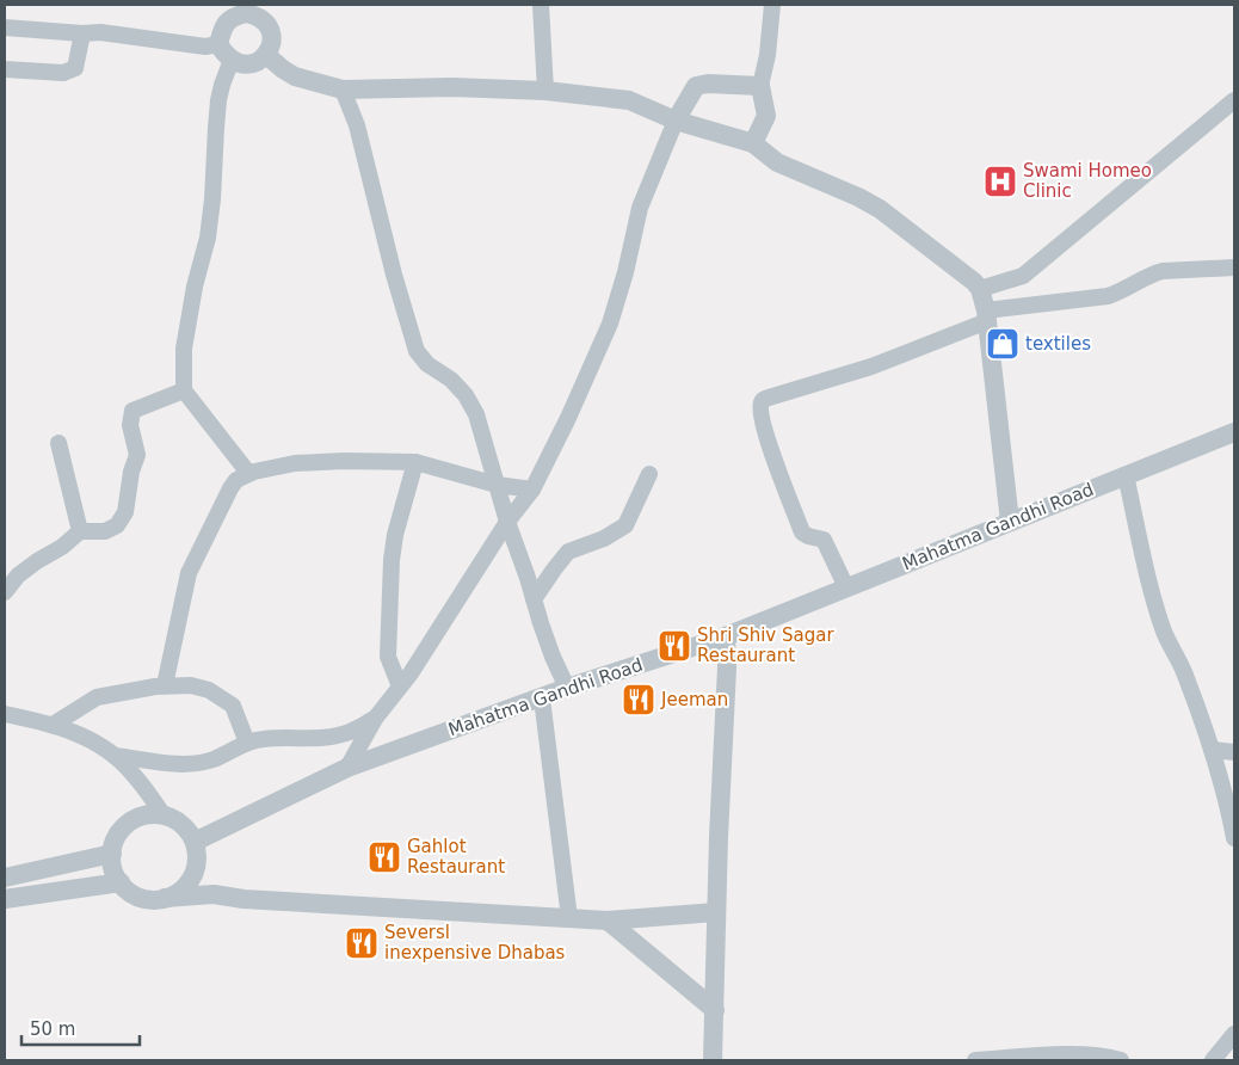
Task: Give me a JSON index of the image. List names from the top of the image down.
{
  "streets": {
    "street": ["Mahatma Gandhi Road"]
  },
  "places": {
    "hospital": ["Swami Homeo Clinic"],
    "shop": ["textiles"],
    "restaurant": [
      "Shri Shiv Sagar Restaurant",
      "Jeeman",
      "Gahlot Restaurant",
      "Seversl inexpensive Dhabas"
    ]
  },
  "scale_bar": "50 m"
}
